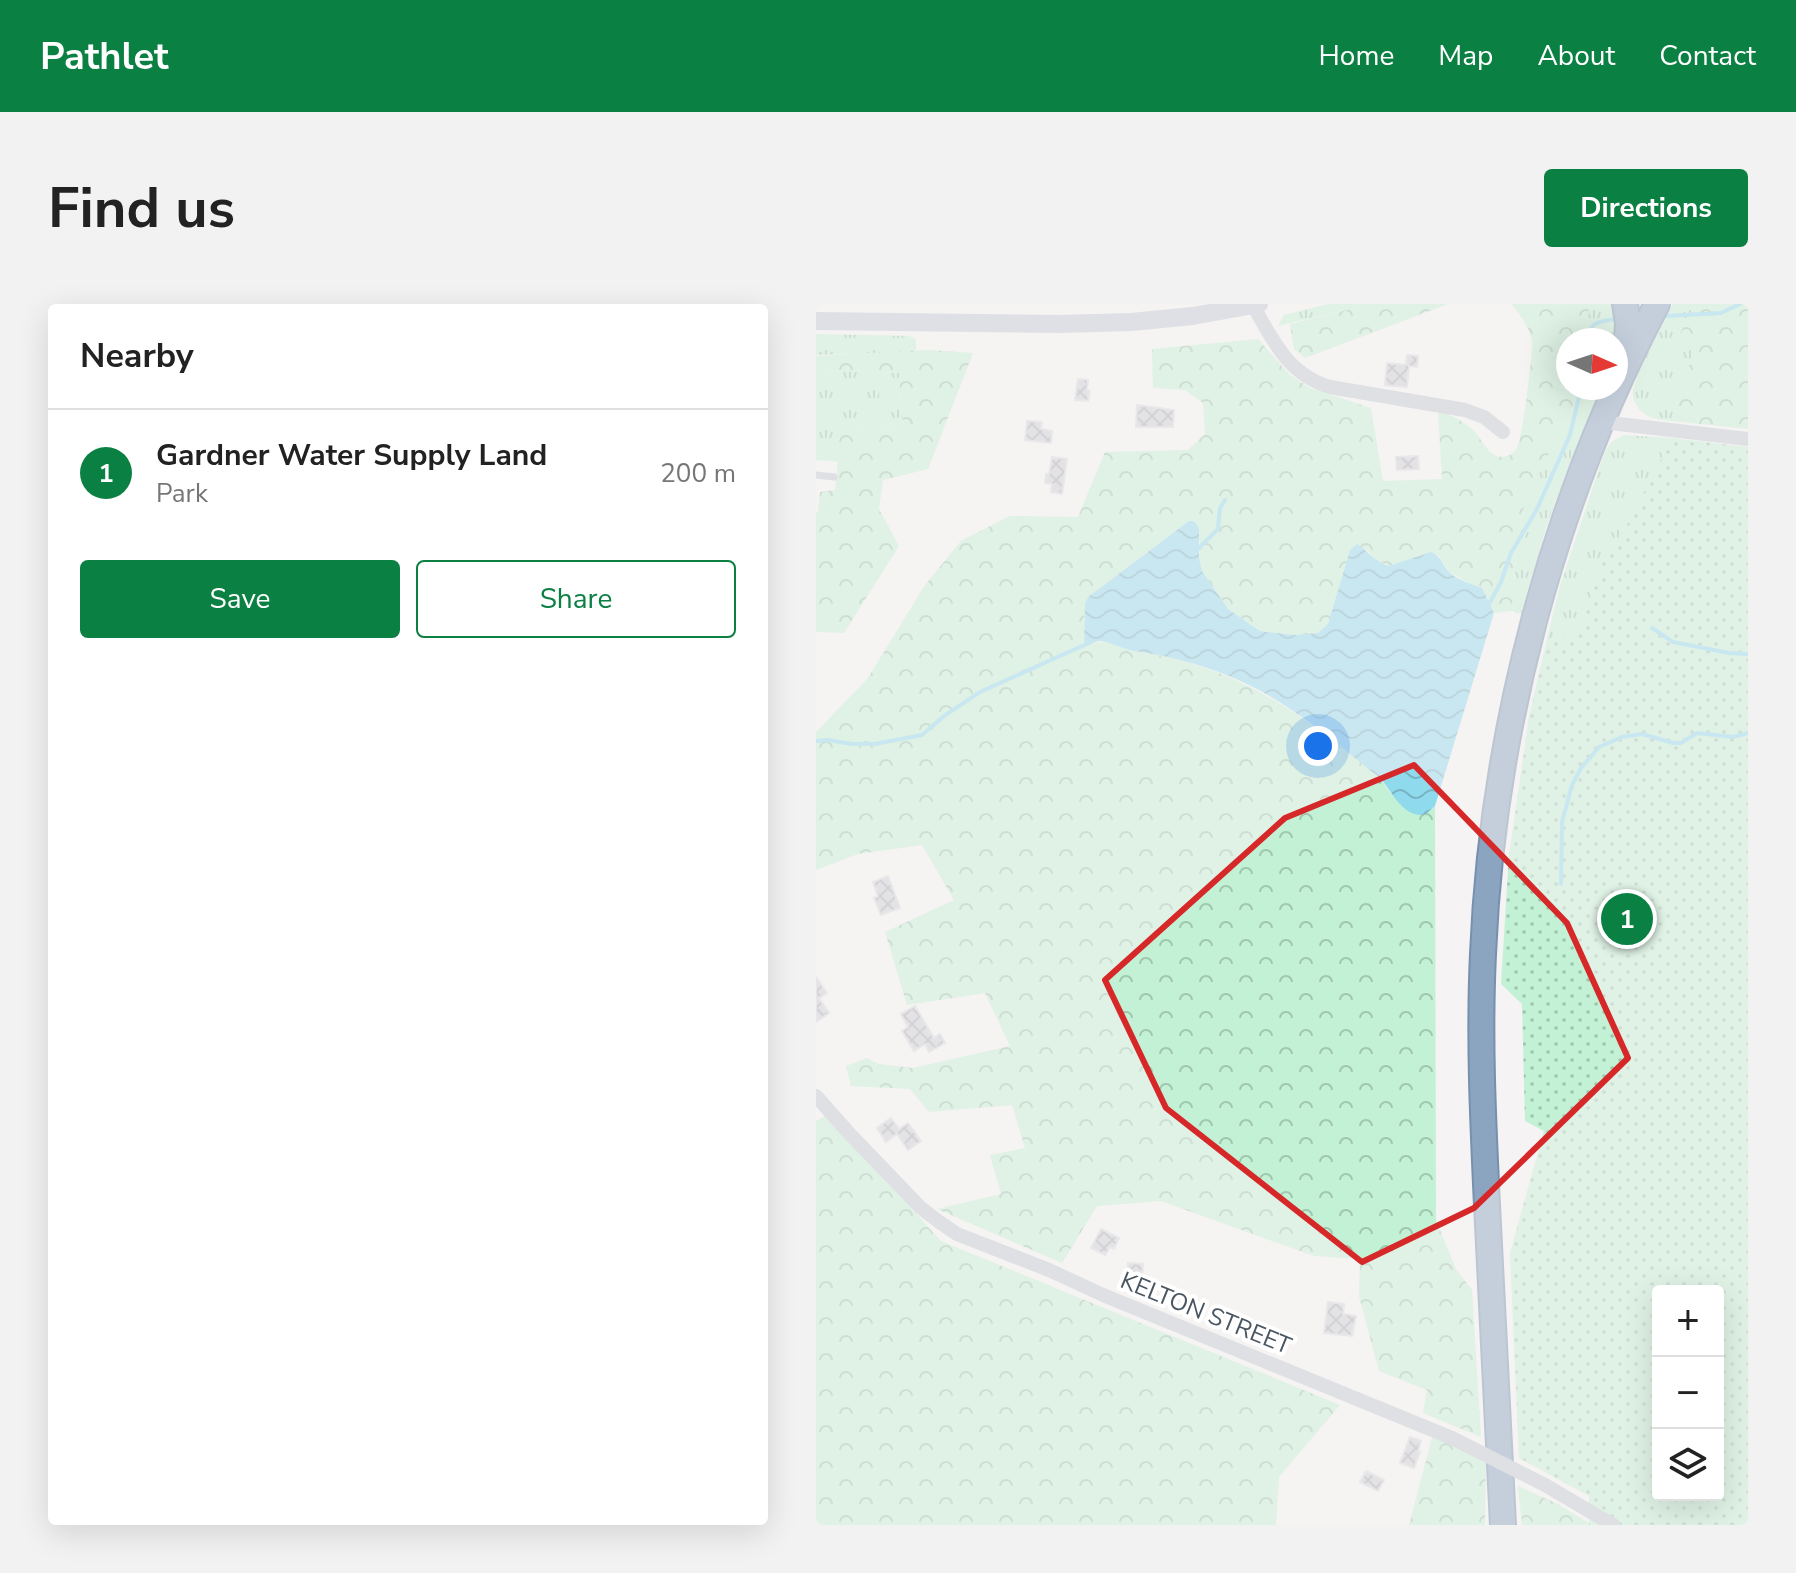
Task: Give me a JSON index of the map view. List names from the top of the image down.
{
  "streets": {
    "street": ["KELTON STREET"]
  },
  "north": "right",
  "page": {
    "header": "Pathlet",
    "nav": [
      "Home",
      "Map",
      "About",
      "Contact"
    ],
    "buttons": [
      "Directions",
      ["Save", "Share"]
    ],
    "title": "Find us",
    "heading": "Nearby",
    "list": [
      {
        "mark": "1",
        "name": "Gardner Water Supply Land",
        "note": "Park",
        "value": "200 m"
      }
    ],
    "pins": "1",
    "map_buttons": ["+", "−"]
  }
}
